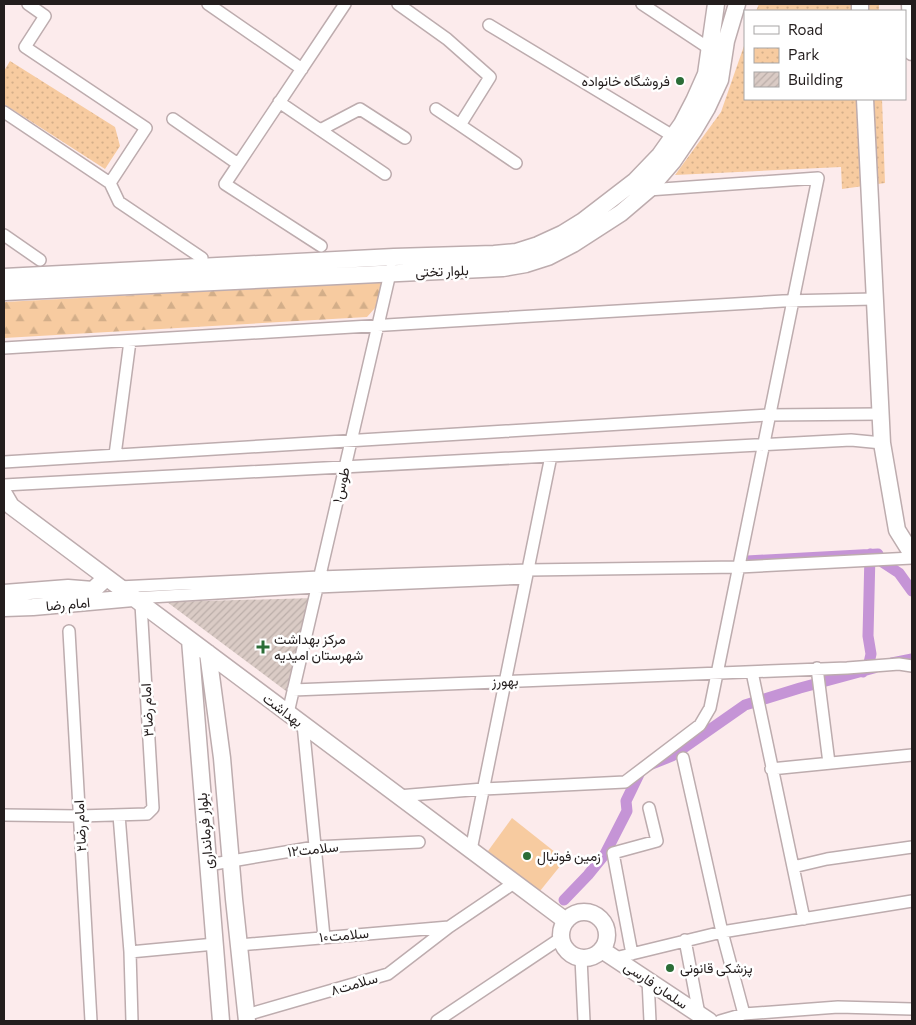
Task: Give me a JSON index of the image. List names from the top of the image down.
{
  "streets": {
    "street": [
      "بلوار تختی",
      "طوس۱",
      "امام رضا",
      "بهورز",
      "امام رضا۳",
      "بهداشت",
      "امام رضا۲",
      "بلوار فرمانداری",
      "سلامت۱۲",
      "سلامت۱۰",
      "سلامت۸",
      "سلمان فارسی"
    ]
  },
  "crossings": [
    ["بلوار تختی", "طوس۱"],
    ["طوس۱", "بهورز"],
    ["طوس۱", "بهداشت"],
    ["امام رضا", "امام رضا۳"],
    ["امام رضا", "بهداشت"],
    ["امام رضا۳", "بهداشت"],
    ["بهداشت", "بلوار فرمانداری"],
    ["بهداشت", "سلامت۸"],
    ["بهداشت", "سلمان فارسی"],
    ["بلوار فرمانداری", "سلامت۱۲"],
    ["بلوار فرمانداری", "سلامت۱۰"],
    ["بلوار فرمانداری", "سلامت۸"],
    ["سلامت۱۰", "سلامت۸"]
  ],
  "places": {
    "other": ["فروشگاه خانواده", "زمین فوتبال", "پزشکی قانونی"],
    "health": ["مرکز بهداشت شهرستان امیدیه"]
  },
  "legend": ["Road", "Park", "Building"]
}
